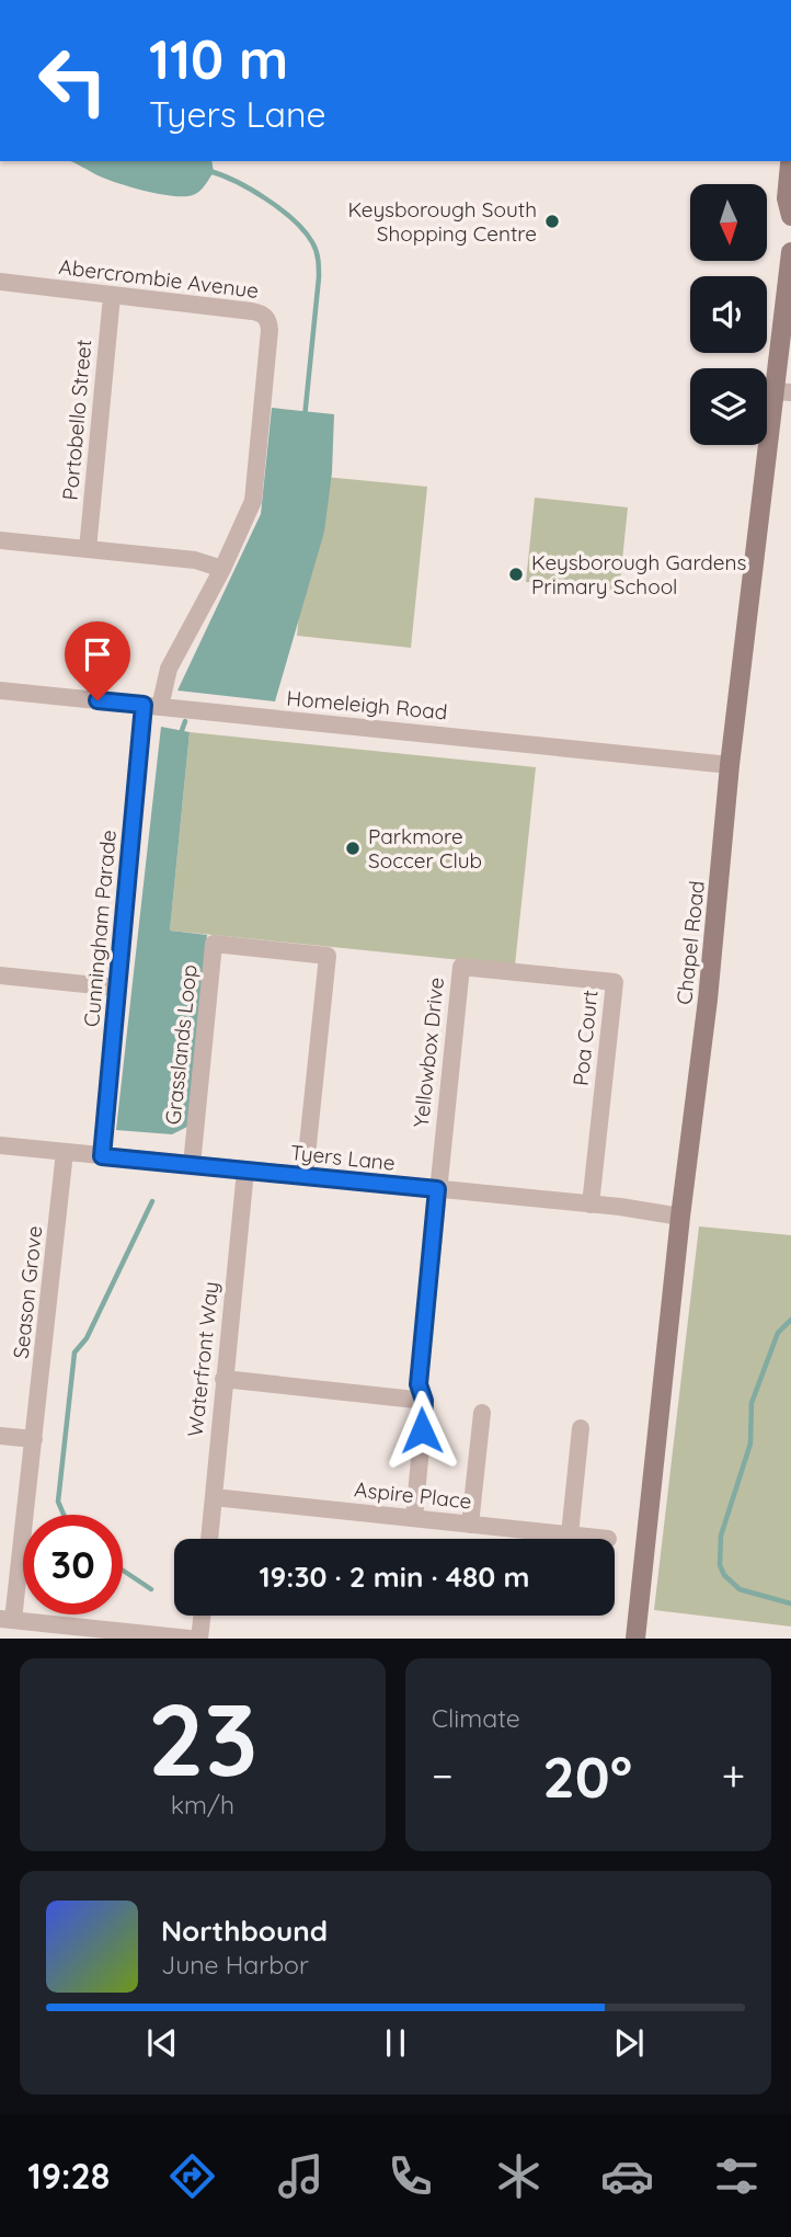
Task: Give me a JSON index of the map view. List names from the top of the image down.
{
  "streets": {
    "main road": ["Chapel Road"],
    "street": [
      "Abercrombie Avenue",
      "Portobello Street",
      "Homeleigh Road",
      "Cunningham Parade",
      "Poa Court",
      "Grasslands Loop",
      "Yellowbox Drive",
      "Tyers Lane",
      "Season Grove",
      "Waterfront Way",
      "Aspire Place"
    ]
  },
  "crossings": [
    ["Abercrombie Avenue", "Portobello Street"],
    ["Abercrombie Avenue", "Homeleigh Road"],
    ["Abercrombie Avenue", "Cunningham Parade"],
    ["Homeleigh Road", "Cunningham Parade"],
    ["Homeleigh Road", "Chapel Road"],
    ["Cunningham Parade", "Tyers Lane"],
    ["Chapel Road", "Tyers Lane"],
    ["Poa Court", "Yellowbox Drive"],
    ["Poa Court", "Tyers Lane"],
    ["Grasslands Loop", "Tyers Lane"],
    ["Yellowbox Drive", "Tyers Lane"],
    ["Yellowbox Drive", "Aspire Place"],
    ["Tyers Lane", "Season Grove"],
    ["Tyers Lane", "Waterfront Way"],
    ["Waterfront Way", "Aspire Place"]
  ],
  "places": ["Keysborough South Shopping Centre", "Keysborough Gardens Primary School", "Parkmore Soccer Club"],
  "north": "bottom",
  "page": {
    "turn": ["110 m", "Tyers Lane"],
    "limit": "30",
    "trip": "19:30 · 2 min · 480 m",
    "tile": [
      ["23", "km/h"],
      "Climate"
    ],
    "heat": ["−", "20°", "+"],
    "song": ["Northbound", "June Harbor"],
    "tabs": "19:28"
  }
}
